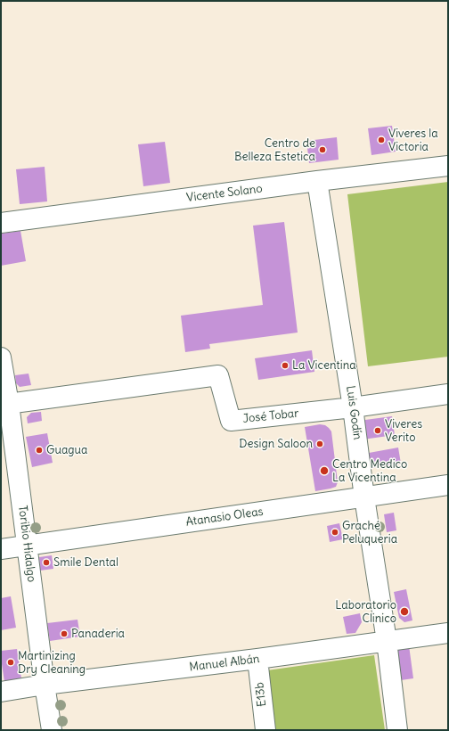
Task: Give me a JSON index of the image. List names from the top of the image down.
{
  "streets": {
    "street": [
      "Vicente Solano",
      "Luis Godín",
      "José Tobar",
      "Atanasio Oleas",
      "Toribio Hidalgo",
      "Manuel Albán",
      "E13b"
    ]
  },
  "crossings": [
    ["Vicente Solano", "Luis Godín"],
    ["Luis Godín", "José Tobar"],
    ["Luis Godín", "Atanasio Oleas"],
    ["Luis Godín", "Manuel Albán"],
    ["José Tobar", "Toribio Hidalgo"],
    ["Atanasio Oleas", "Toribio Hidalgo"],
    ["Toribio Hidalgo", "Manuel Albán"],
    ["Manuel Albán", "E13b"]
  ],
  "places": [
    "Viveres la Victoria",
    "Centro de Belleza Estetica",
    "La Vicentina",
    "Viveres Verito",
    "Design Saloon",
    "Guagua",
    "Centro Medico La Vicentina",
    "Graché Peluqueria",
    "Smile Dental",
    "Laboratorio Clinico",
    "Panaderia",
    "Martinizing Dry Cleaning"
  ]
}
